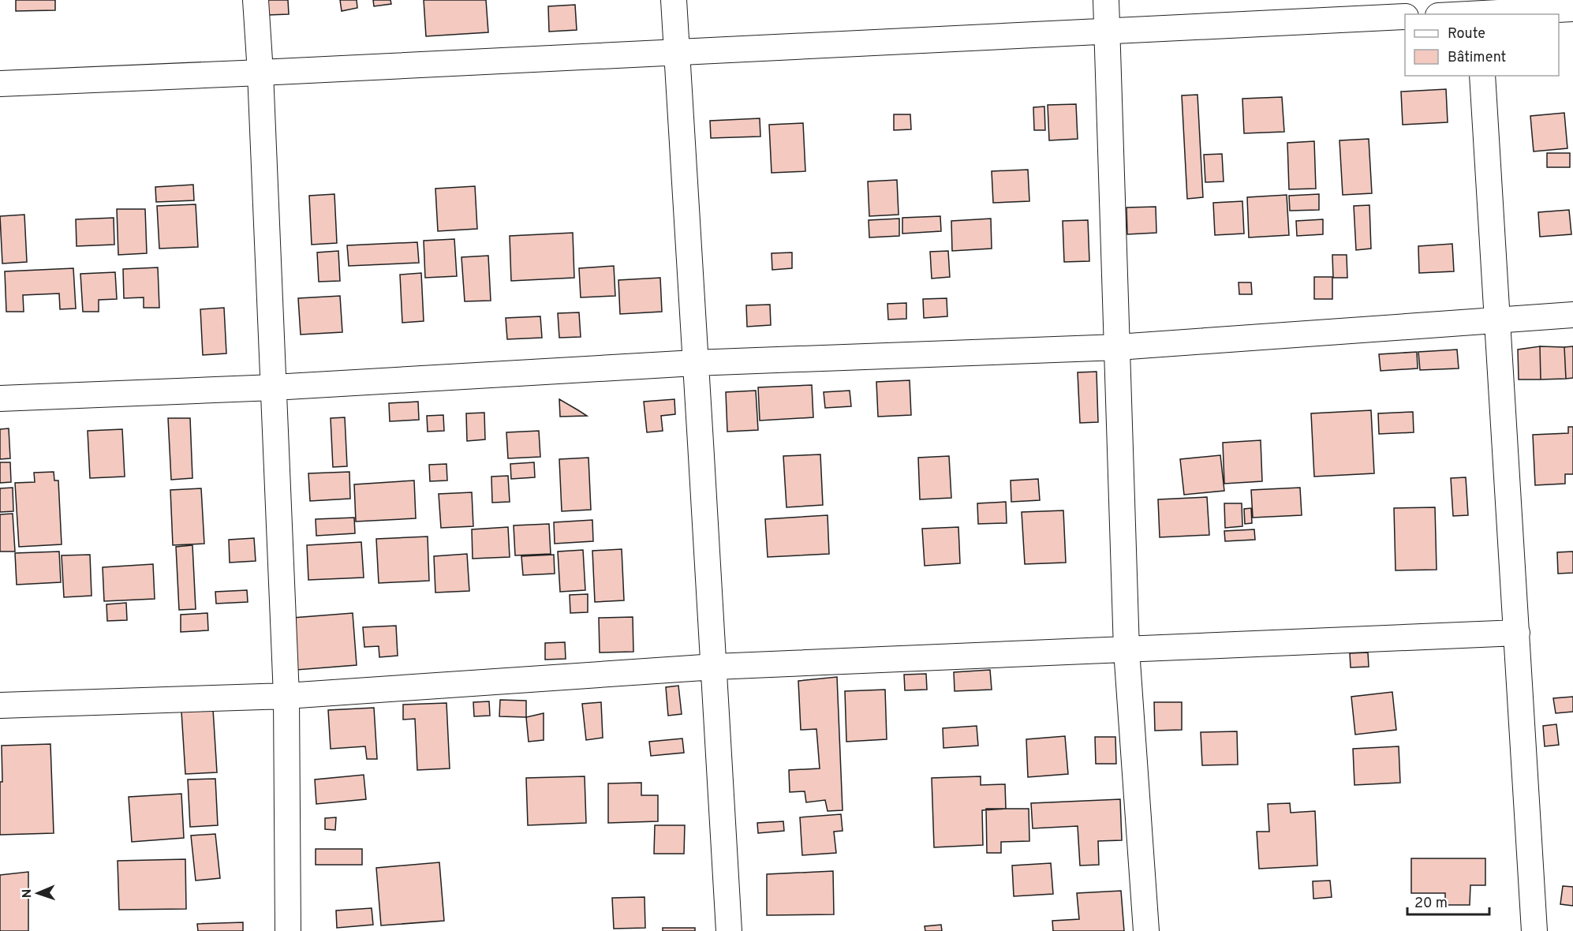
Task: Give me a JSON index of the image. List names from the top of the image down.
{
  "legend": ["Route", "Bâtiment"],
  "scale_bar": "20 m",
  "north": "left"
}
